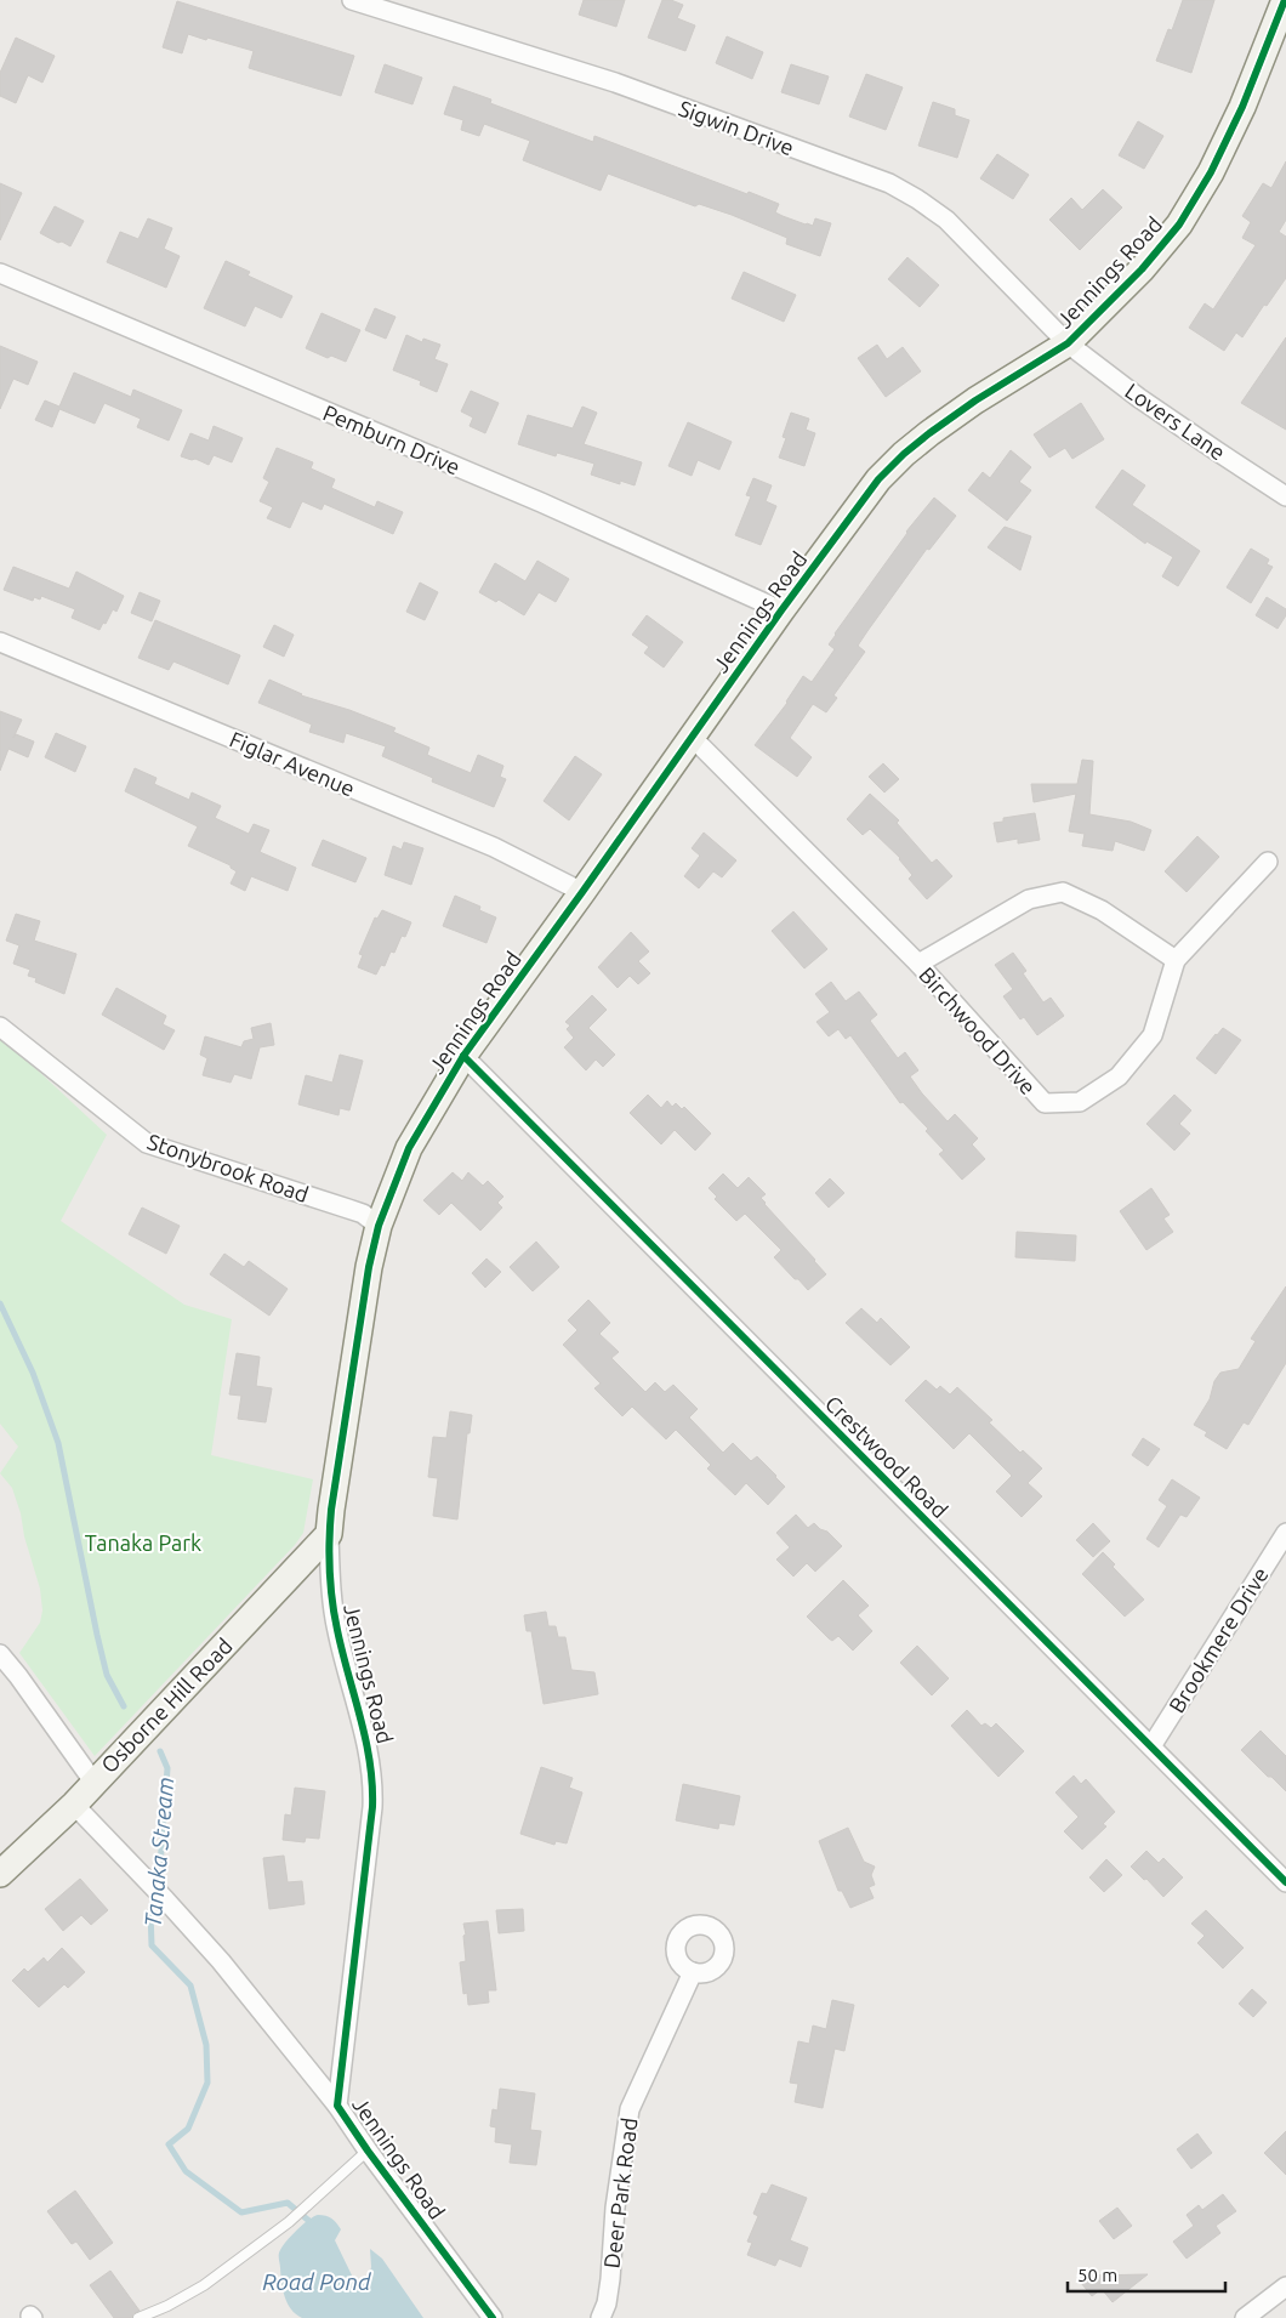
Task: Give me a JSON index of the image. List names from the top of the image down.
{
  "streets": {
    "street": [
      "Sigwin Drive",
      "Jennings Road",
      "Lovers Lane",
      "Pemburn Drive",
      "Figlar Avenue",
      "Birchwood Drive",
      "Stonybrook Road",
      "Crestwood Road",
      "Brookmere Drive",
      "Osborne Hill Road",
      "Deer Park Road"
    ]
  },
  "crossings": [
    ["Sigwin Drive", "Jennings Road"],
    ["Sigwin Drive", "Lovers Lane"],
    ["Jennings Road", "Lovers Lane"],
    ["Jennings Road", "Pemburn Drive"],
    ["Jennings Road", "Figlar Avenue"],
    ["Jennings Road", "Birchwood Drive"],
    ["Jennings Road", "Stonybrook Road"],
    ["Jennings Road", "Crestwood Road"],
    ["Jennings Road", "Osborne Hill Road"],
    ["Crestwood Road", "Brookmere Drive"]
  ],
  "water": ["Tanaka Stream", "Road Pond"],
  "parks": ["Tanaka Park"],
  "scale_bar": "50 m"
}
